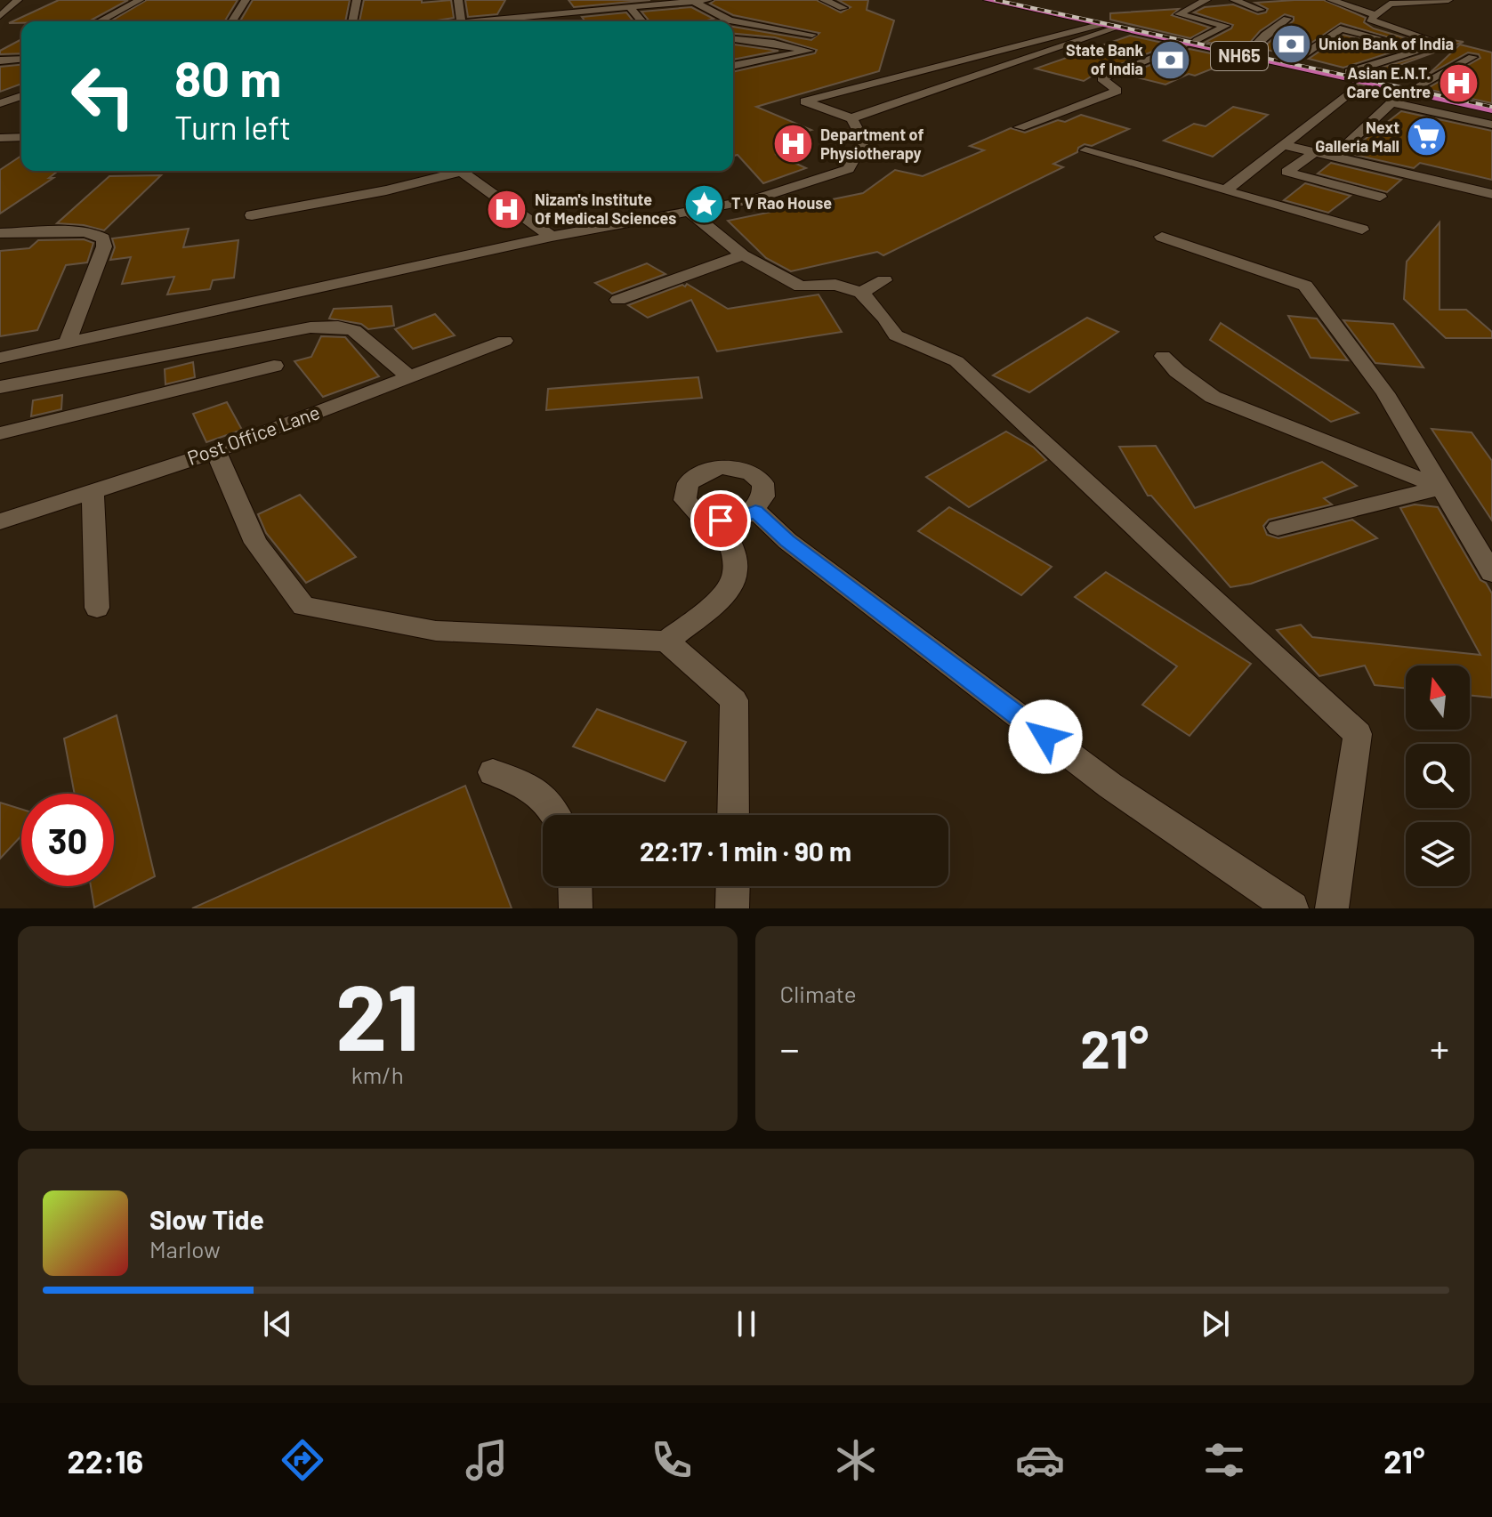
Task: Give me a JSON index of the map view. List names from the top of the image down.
{
  "streets": {
    "highway": ["NH65"],
    "street": ["Post Office Lane"]
  },
  "places": {
    "bank": ["Union Bank of India", "State Bank of India"],
    "hospital": ["Asian E.N.T. Care Centre", "Department of Physiotherapy", "Nizam's Institute Of Medical Sciences"],
    "supermarket": ["Next Galleria Mall"],
    "place": ["T V Rao House"]
  },
  "north": "top",
  "page": {
    "turn": ["80 m", "Turn left"],
    "limit": "30",
    "trip": "22:17 · 1 min · 90 m",
    "tile": [
      ["21", "km/h"],
      "Climate"
    ],
    "heat": ["−", "21°", "+"],
    "song": ["Slow Tide", "Marlow"],
    "tabs": ["22:16", "21°"]
  }
}
